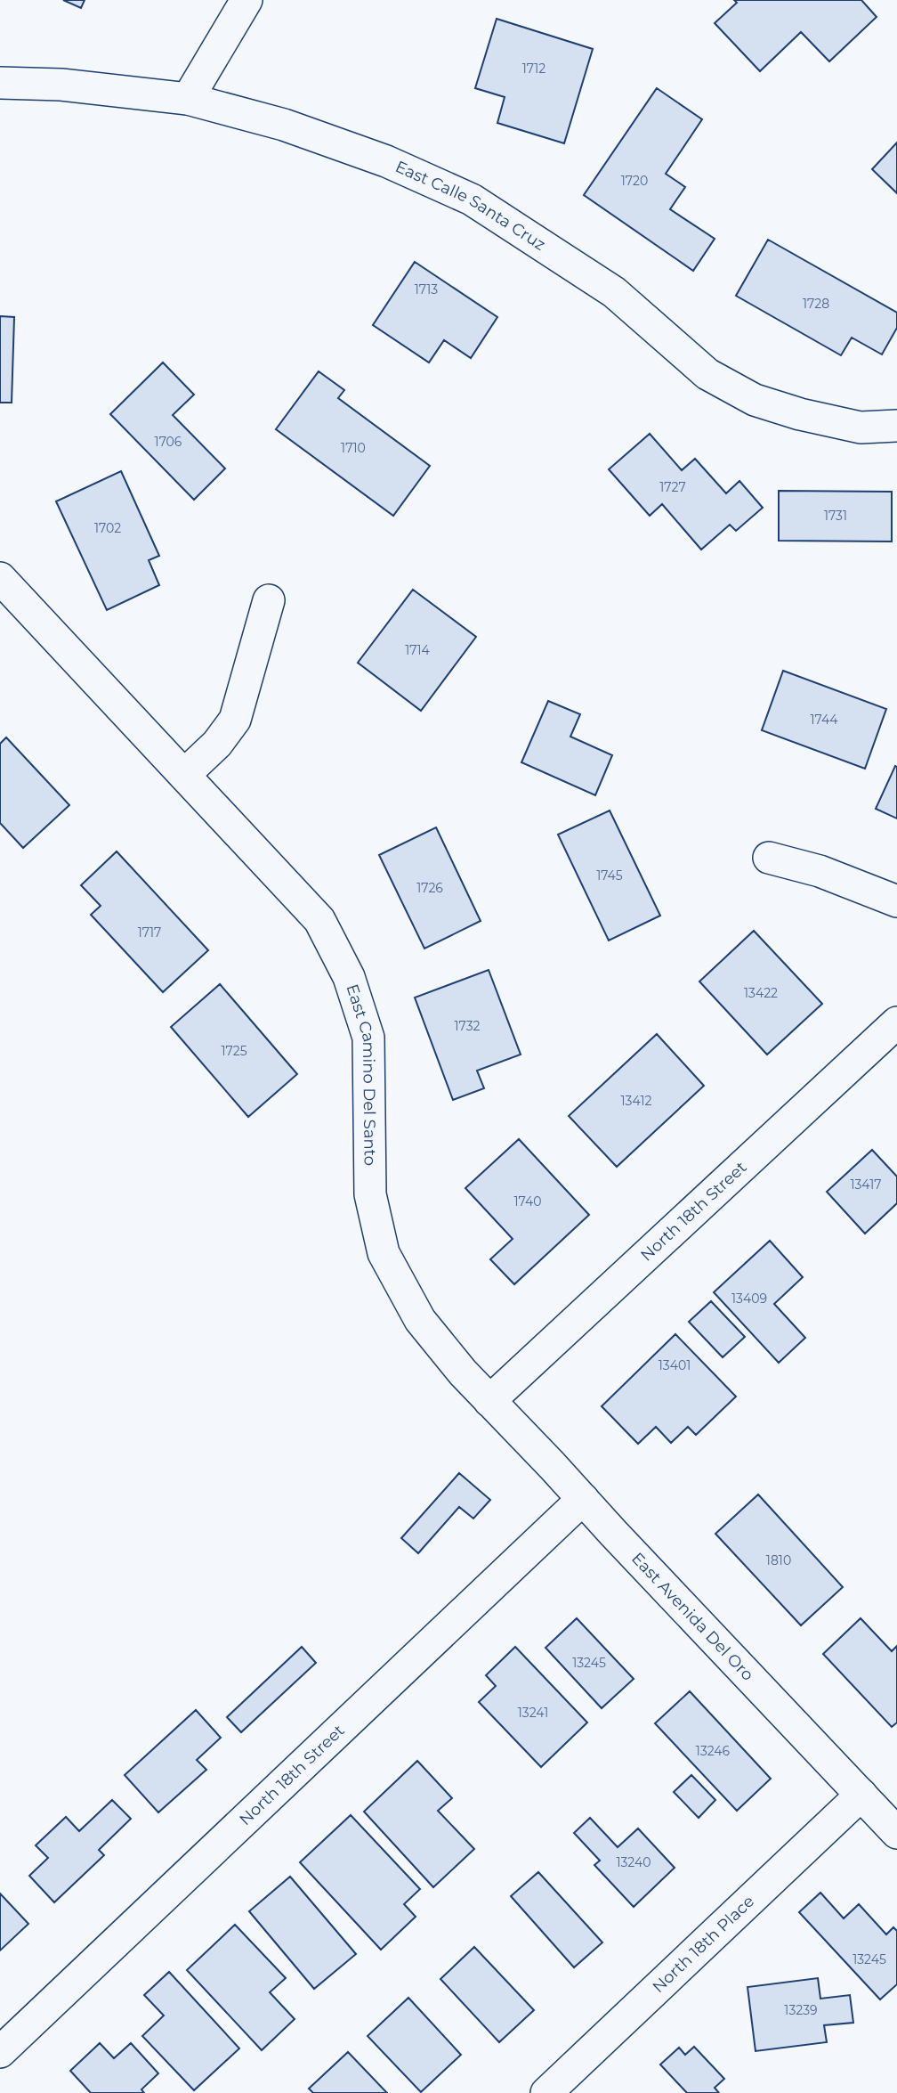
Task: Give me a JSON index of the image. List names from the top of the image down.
{
  "streets": {
    "street": [
      "East Calle Santa Cruz",
      "East Camino Del Santo",
      "North 18th Street",
      "East Avenida Del Oro",
      "North 18th Place"
    ]
  },
  "crossings": [
    ["East Camino Del Santo", "North 18th Street"],
    ["East Camino Del Santo", "East Avenida Del Oro"],
    ["North 18th Street", "East Avenida Del Oro"],
    ["East Avenida Del Oro", "North 18th Place"]
  ],
  "house_numbers": [
    "1712",
    "1720",
    "1713",
    "1728",
    "1706",
    "1710",
    "1727",
    "1731",
    "1702",
    "1714",
    "1744",
    "1745",
    "1726",
    "1717",
    "13422",
    "1732",
    "1725",
    "13412",
    "13417",
    "1740",
    "13409",
    "13401",
    "1810",
    "13245",
    "13241",
    "13246",
    "13240",
    "13245",
    "13239"
  ]
}
